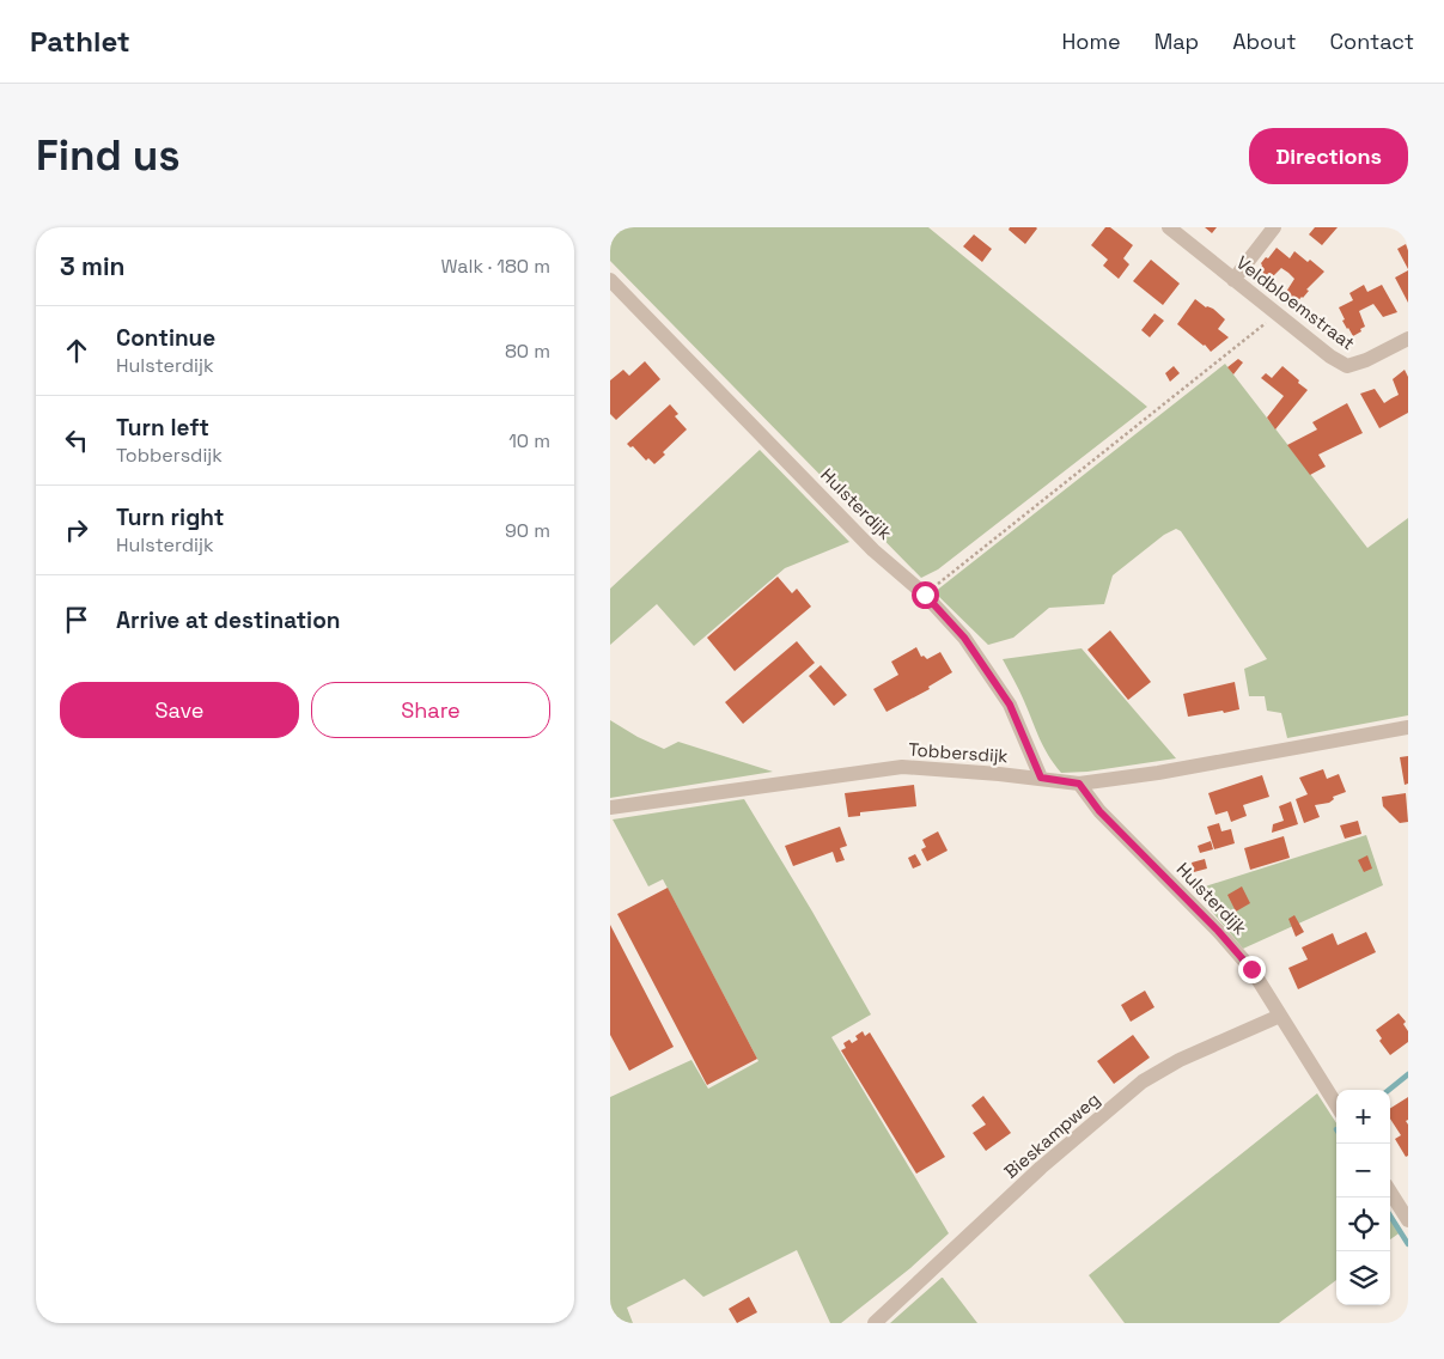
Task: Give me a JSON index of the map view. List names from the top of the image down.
{
  "streets": {
    "street": [
      "Veldbloemstraat",
      "Hulsterdijk",
      "Tobbersdijk",
      "Bieskampweg"
    ]
  },
  "crossings": [
    ["Hulsterdijk", "Tobbersdijk"],
    ["Hulsterdijk", "Bieskampweg"]
  ],
  "page": {
    "header": "Pathlet",
    "nav": [
      "Home",
      "Map",
      "About",
      "Contact"
    ],
    "buttons": [
      "Directions",
      ["Save", "Share"]
    ],
    "title": "Find us",
    "heading": ["3 min", "Walk · 180 m"],
    "list": [
      ["Continue", "Hulsterdijk", "80 m"],
      ["Turn left", "Tobbersdijk", "10 m"],
      ["Turn right", "Hulsterdijk", "90 m"],
      "Arrive at destination"
    ],
    "map_buttons": ["+", "−"]
  }
}
